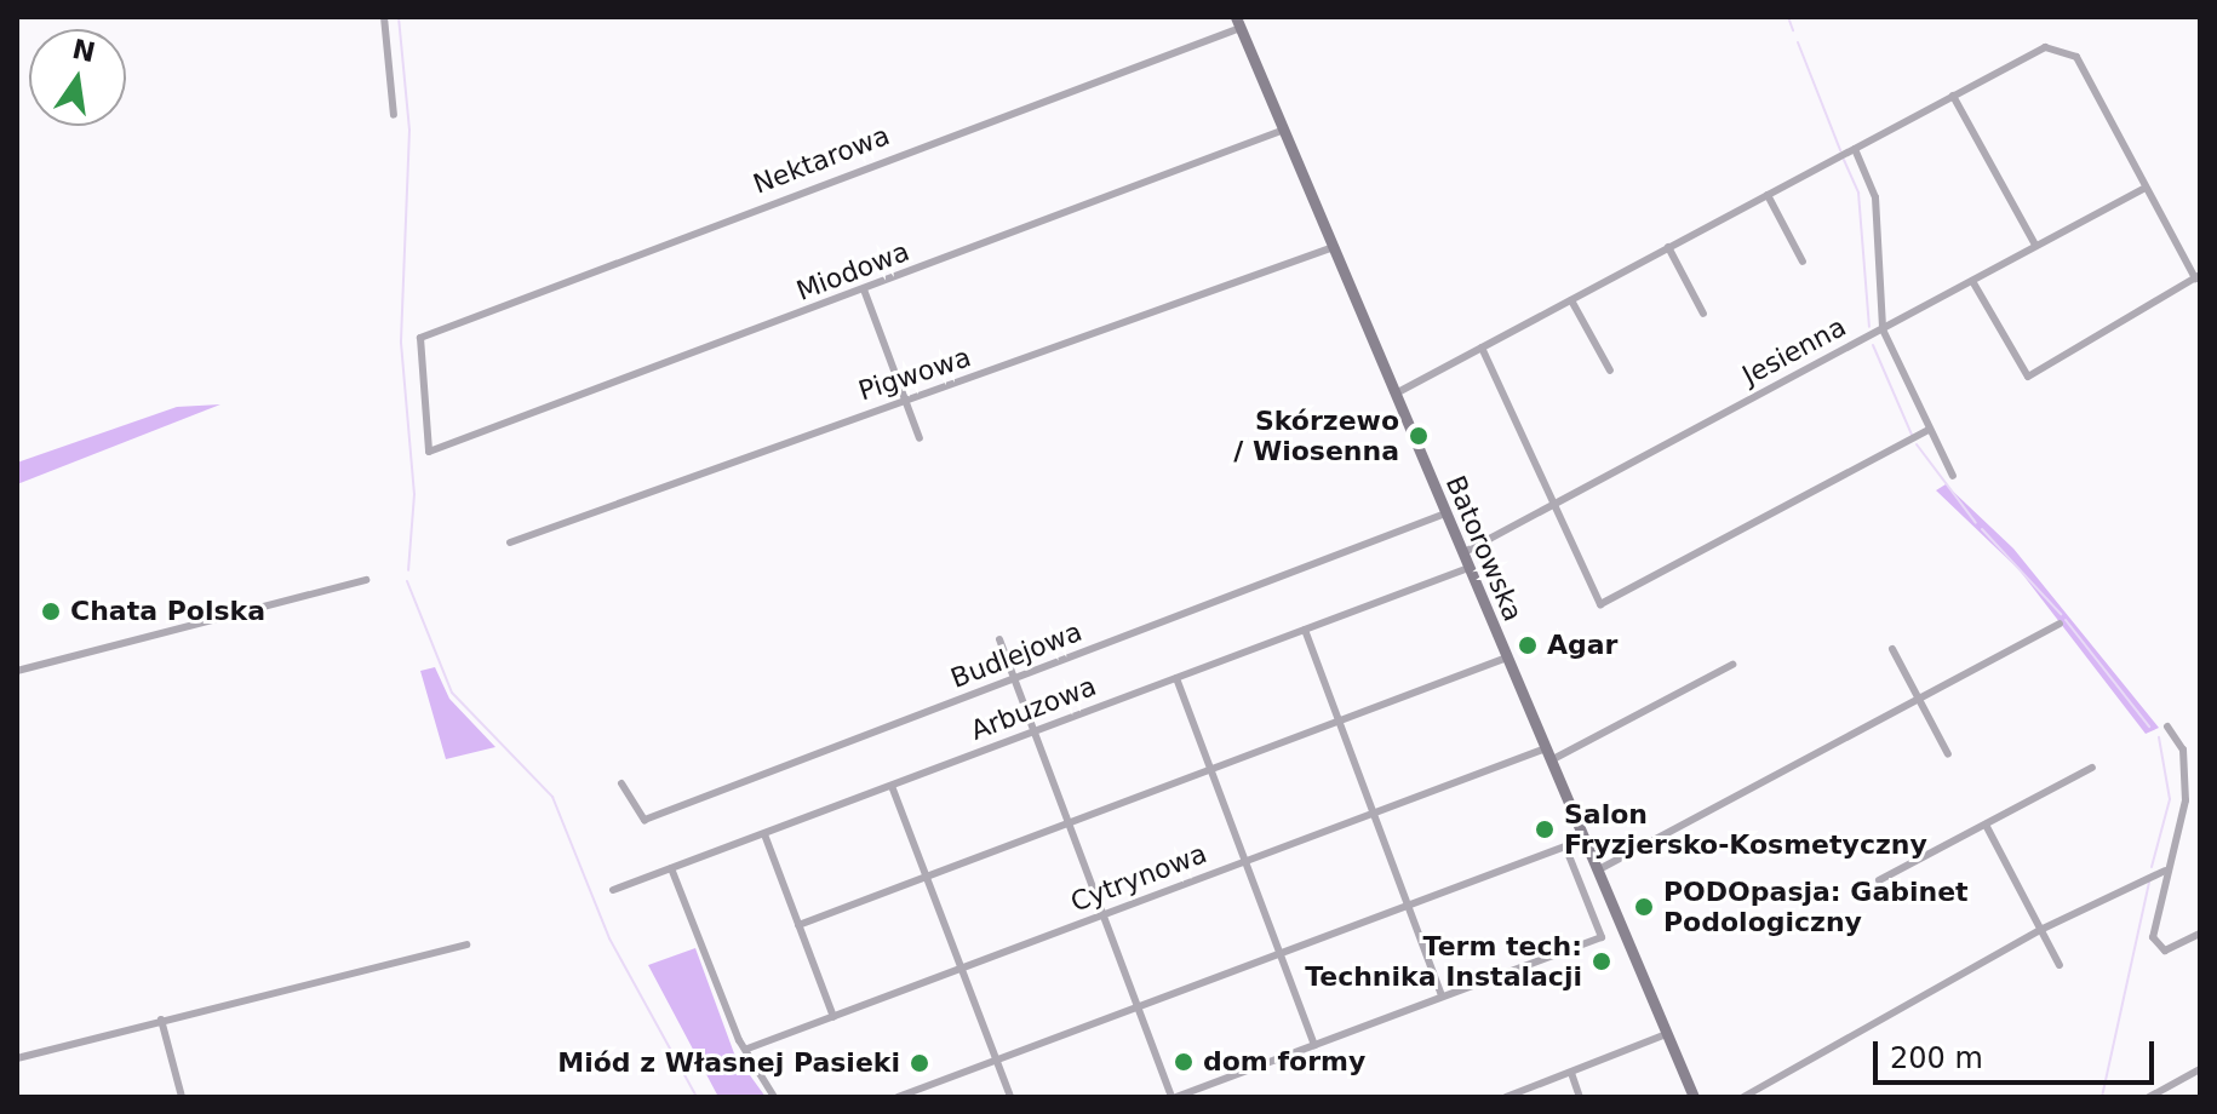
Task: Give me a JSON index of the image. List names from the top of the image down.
{
  "streets": {
    "street": [
      "Nektarowa",
      "Miodowa",
      "Jesienna",
      "Pigwowa",
      "Batorowska",
      "Budlejowa",
      "Arbuzowa",
      "Cytrynowa"
    ]
  },
  "crossings": [
    ["Nektarowa", "Miodowa"],
    ["Nektarowa", "Batorowska"],
    ["Miodowa", "Batorowska"],
    ["Jesienna", "Batorowska"],
    ["Pigwowa", "Batorowska"],
    ["Batorowska", "Budlejowa"],
    ["Batorowska", "Arbuzowa"],
    ["Batorowska", "Cytrynowa"]
  ],
  "places": [
    "Skórzewo / Wiosenna",
    "Chata Polska",
    "Agar",
    "Salon Fryzjersko-Kosmetyczny",
    "PODOpasja: Gabinet Podologiczny",
    "Term tech: Technika Instalacji",
    "dom formy",
    "Miód z Własnej Pasieki"
  ],
  "scale_bar": "200 m",
  "north": "top"
}
